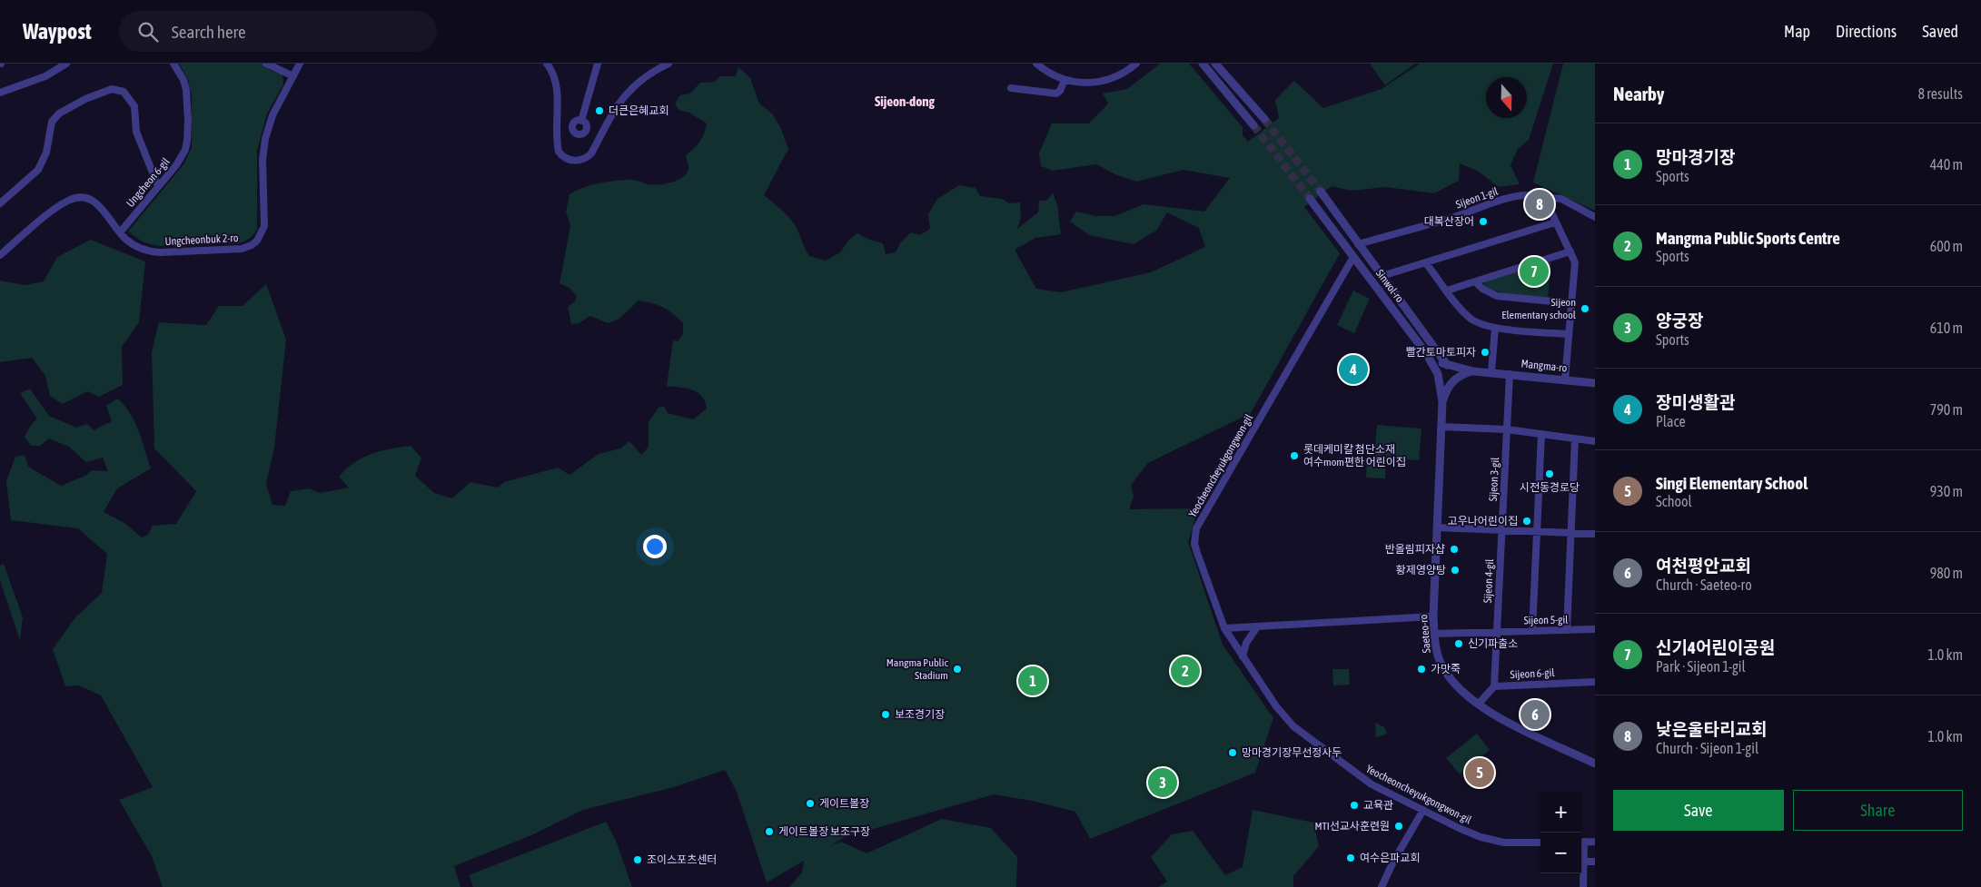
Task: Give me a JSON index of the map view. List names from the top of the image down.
{
  "streets": {
    "street": [
      "Ungcheon 6-gil",
      "Sijeon 1-gil",
      "Ungcheonbuk 2-ro",
      "Sinwol-ro",
      "Mangma-ro",
      "Yeocheoncheyukgongwon-gil",
      "Sijeon 3-gil",
      "Sijeon 4-gil",
      "Sijeon 5-gil",
      "Saeteo-ro",
      "Sijeon 6-gil"
    ]
  },
  "crossings": [
    ["Ungcheon 6-gil", "Ungcheonbuk 2-ro"],
    ["Sijeon 1-gil", "Sinwol-ro"],
    ["Sinwol-ro", "Mangma-ro"],
    ["Sinwol-ro", "Yeocheoncheyukgongwon-gil"],
    ["Sinwol-ro", "Saeteo-ro"],
    ["Mangma-ro", "Sijeon 3-gil"],
    ["Sijeon 3-gil", "Sijeon 4-gil"],
    ["Sijeon 4-gil", "Sijeon 5-gil"],
    ["Sijeon 5-gil", "Saeteo-ro"]
  ],
  "districts": ["Sijeon-dong"],
  "places": [
    "더큰은혜교회",
    "대복산장어",
    "Sijeon Elementary school",
    "빨간토마토피자",
    "롯데케미칼 첨단소재 여수mom편한 어린이집",
    "시전동경로당",
    "고우나어린이집",
    "반올림피자샵",
    "황제영양탕",
    "신기파출소",
    "Mangma Public Stadium",
    "가맛죽",
    "보조경기장",
    "망마경기장무선정사두",
    "게이트볼장",
    "교육관",
    "MTI선교사훈련원",
    "게이트볼장 보조구장",
    "여수은파교회",
    "조이스포츠센터"
  ],
  "north": "bottom",
  "page": {
    "header": "Waypost",
    "search": "Search here",
    "nav": ["Map", "Directions", "Saved"],
    "heading": ["Nearby", "8 results"],
    "list": [
      {
        "mark": "1",
        "name": "망마경기장",
        "note": "Sports",
        "value": "440 m"
      },
      {
        "mark": "2",
        "name": "Mangma Public Sports Centre",
        "note": "Sports",
        "value": "600 m"
      },
      {
        "mark": "3",
        "name": "양궁장",
        "note": "Sports",
        "value": "610 m"
      },
      {
        "mark": "4",
        "name": "장미생활관",
        "note": "Place",
        "value": "790 m"
      },
      {
        "mark": "5",
        "name": "Singi Elementary School",
        "note": "School",
        "value": "930 m"
      },
      {
        "mark": "6",
        "name": "여천평안교회",
        "note": "Church · Saeteo-ro",
        "value": "980 m"
      },
      {
        "mark": "7",
        "name": "신기4어린이공원",
        "note": "Park · Sijeon 1-gil",
        "value": "1.0 km"
      },
      {
        "mark": "8",
        "name": "낮은울타리교회",
        "note": "Church · Sijeon 1-gil",
        "value": "1.0 km"
      }
    ],
    "pins": [
      "8",
      "7",
      "4",
      "2",
      "1",
      "6",
      "5",
      "3"
    ],
    "buttons": ["Save", "Share"],
    "map_buttons": ["+", "−"]
  }
}
